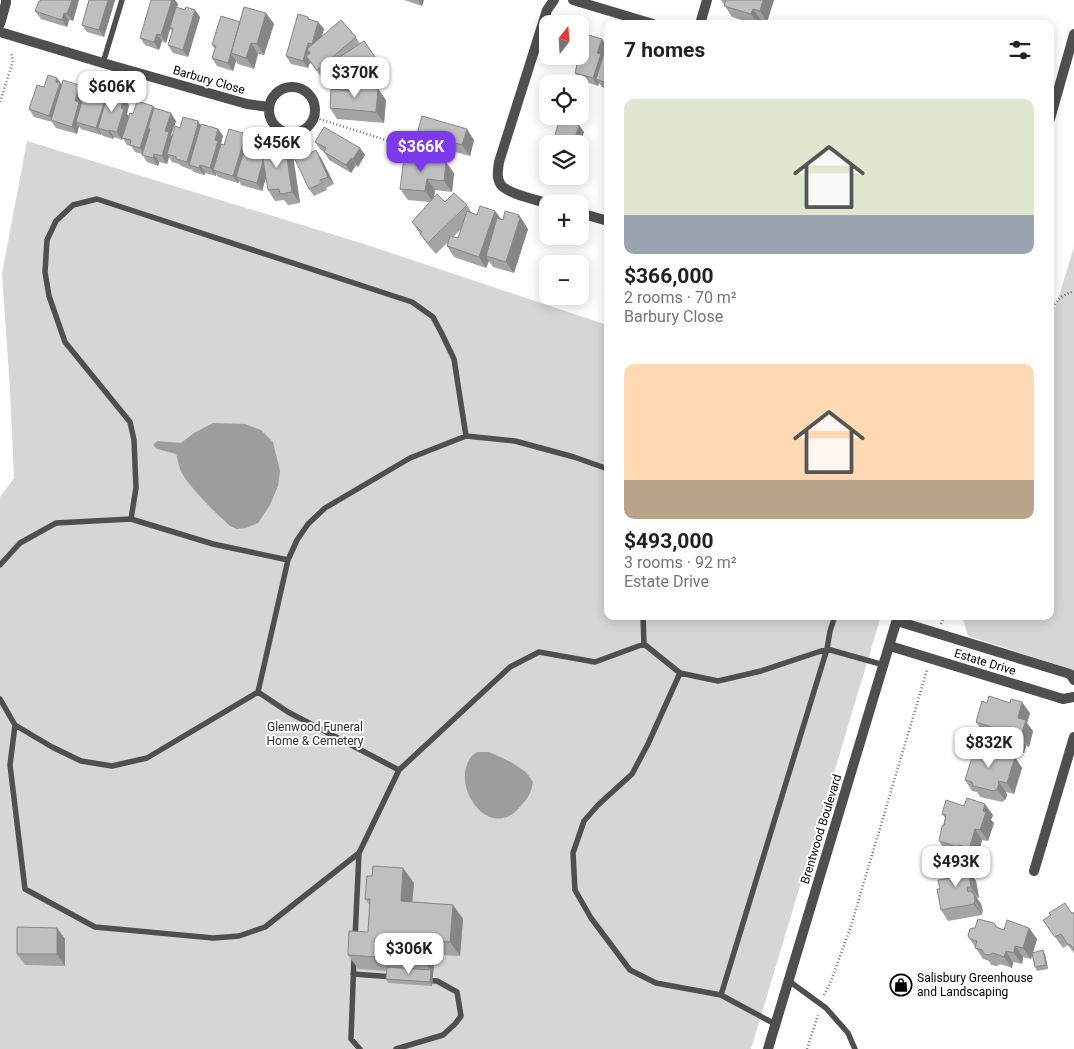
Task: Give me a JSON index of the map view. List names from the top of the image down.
{
  "streets": {
    "street": ["Barbury Close", "Estate Drive", "Brentwood Boulevard"]
  },
  "crossings": [
    ["Estate Drive", "Brentwood Boulevard"]
  ],
  "parks": ["Glenwood Funeral Home & Cemetery"],
  "places": {
    "shop": ["Salisbury Greenhouse and Landscaping"]
  },
  "north": "top",
  "page": {
    "map_buttons": ["+", "−"],
    "heading": "7 homes",
    "price": [
      "$370K",
      "$606K",
      "$456K",
      "$366K",
      "$832K",
      "$493K",
      "$306K"
    ],
    "list": [
      {
        "name": "$366,000",
        "note": "2 rooms · 70 m² · Barbury Close"
      },
      {
        "name": "$493,000",
        "note": "3 rooms · 92 m² · Estate Drive"
      }
    ]
  }
}
